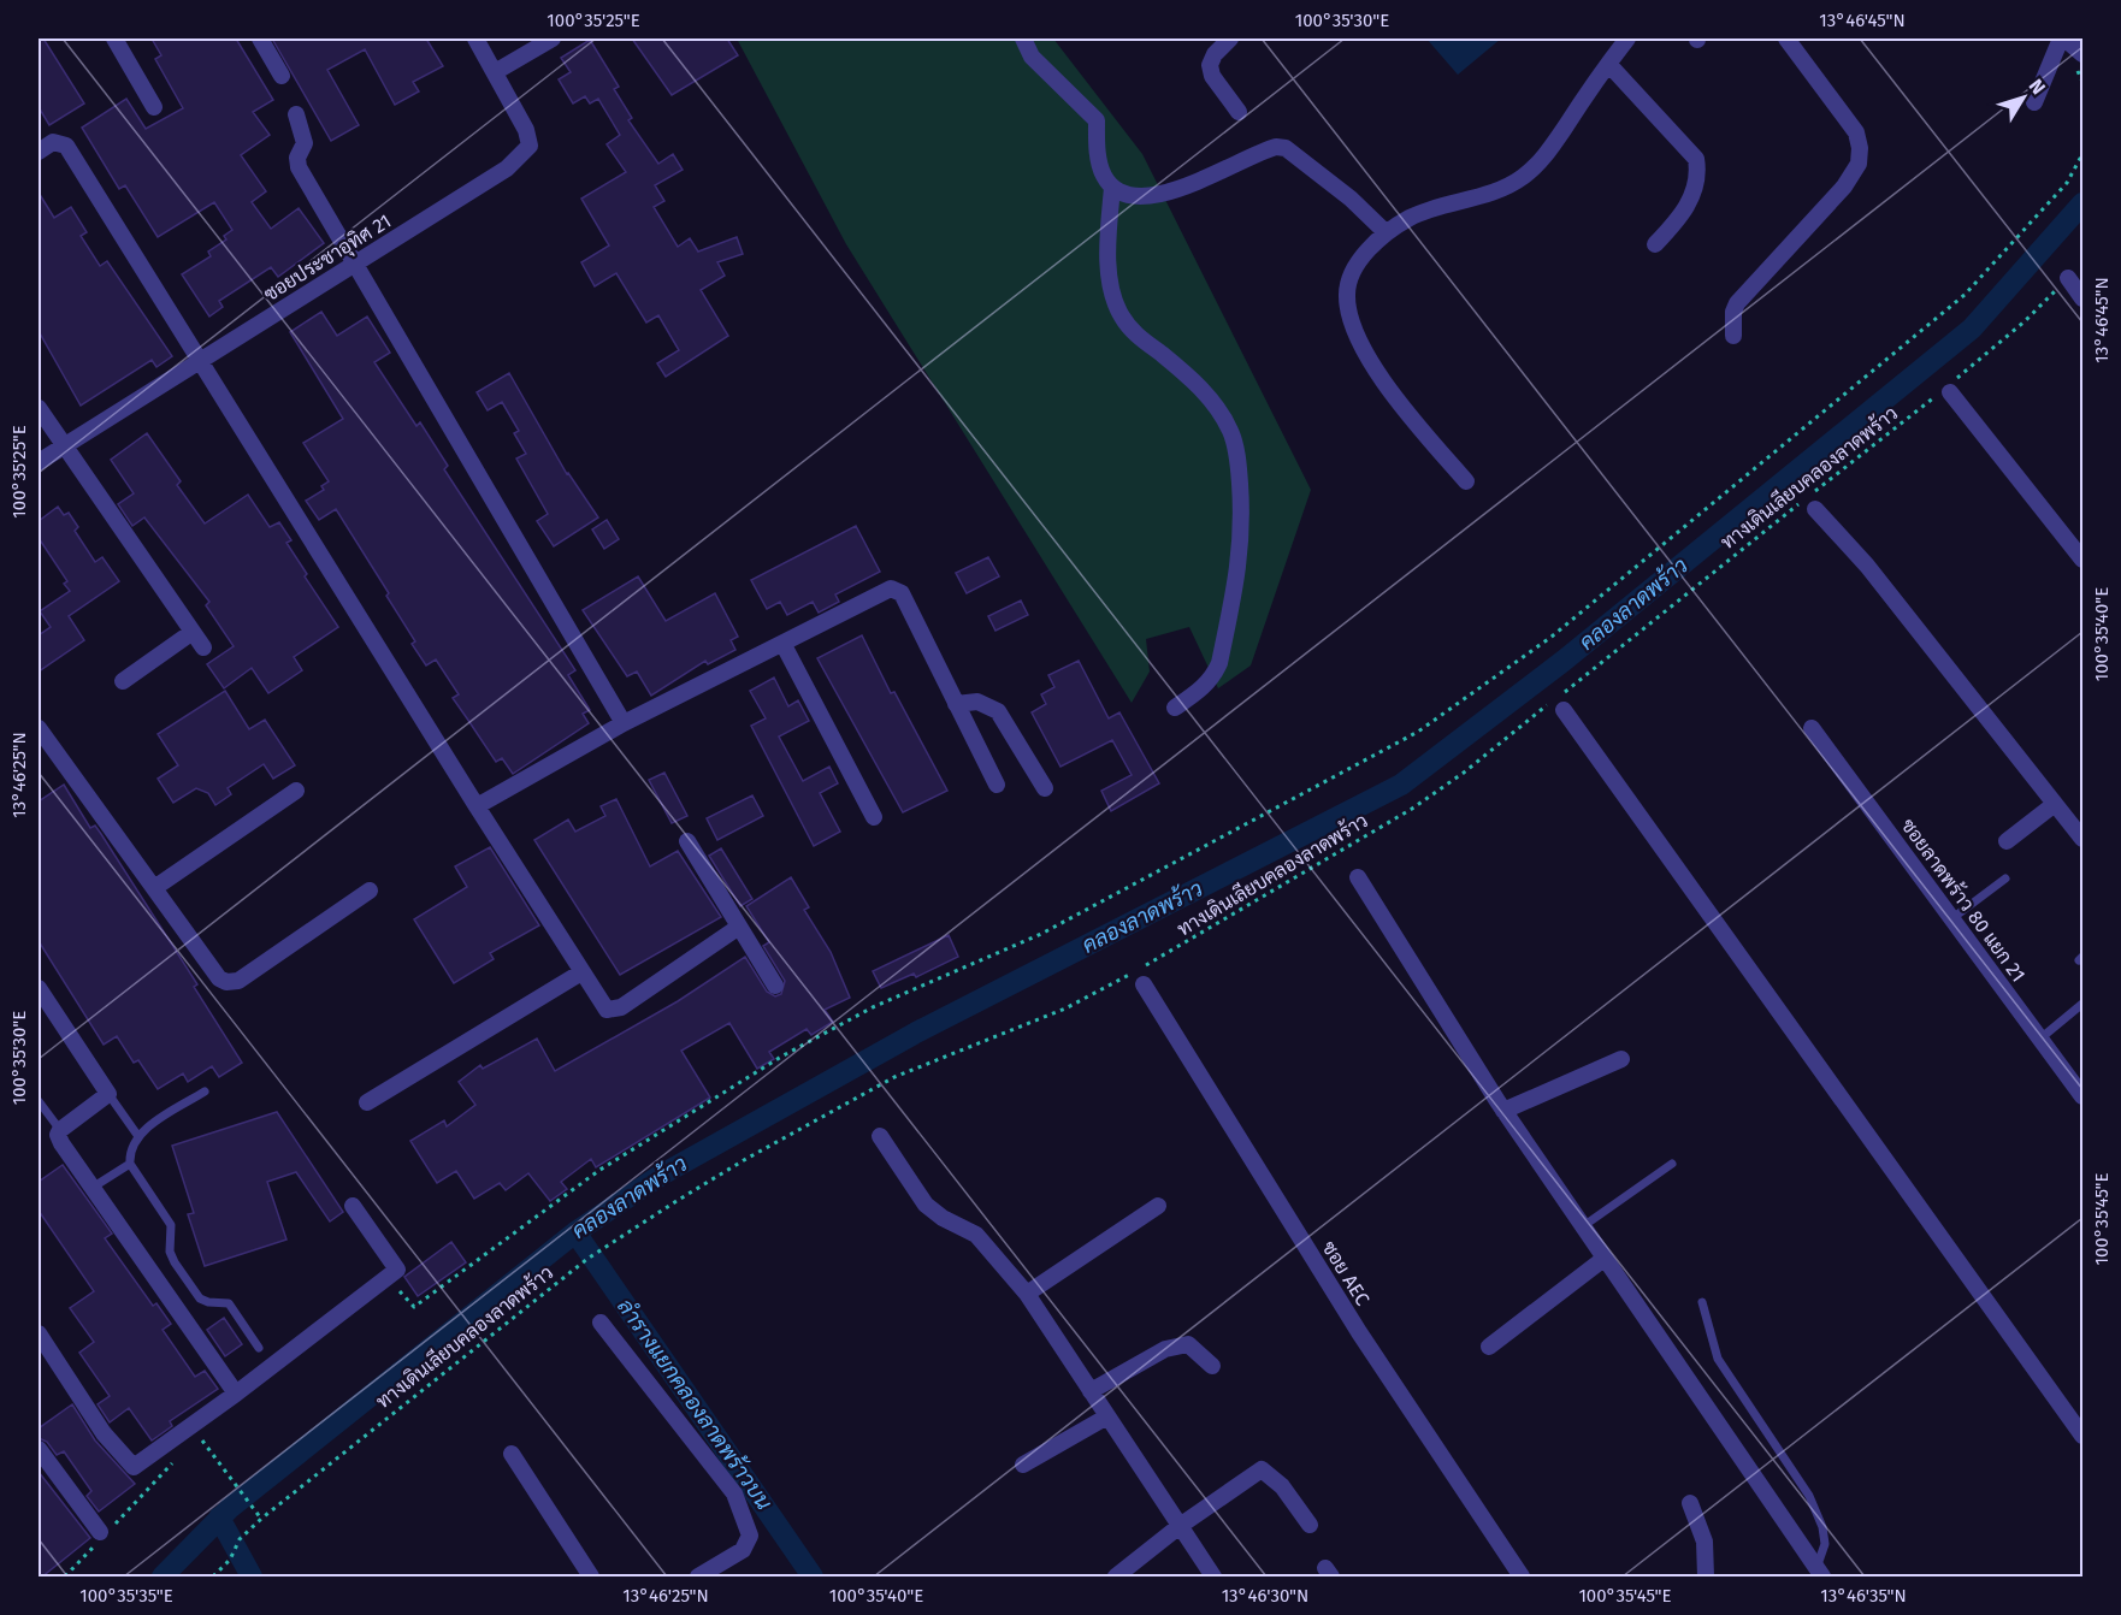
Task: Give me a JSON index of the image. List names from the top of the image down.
{
  "streets": {
    "street": ["ซอยประชาอุทิศ 21", "ซอยลาดพร้าว 80 แยก 21", "ซอย AEC"],
    "path": ["ทางเดินเลียบคลองลาดพร้าว"]
  },
  "water": ["คลองลาดพร้าว", "ลำรางแยกคลองลาดพร้าวบน"],
  "north": "top right",
  "coordinates": [
    "100°35'25\"E",
    "100°35'30\"E",
    "13°46'45\"N",
    "100°35'40\"E",
    "13°46'25\"N",
    "100°35'45\"E",
    "100°35'35\"E",
    "13°46'30\"N",
    "13°46'35\"N"
  ]
}
